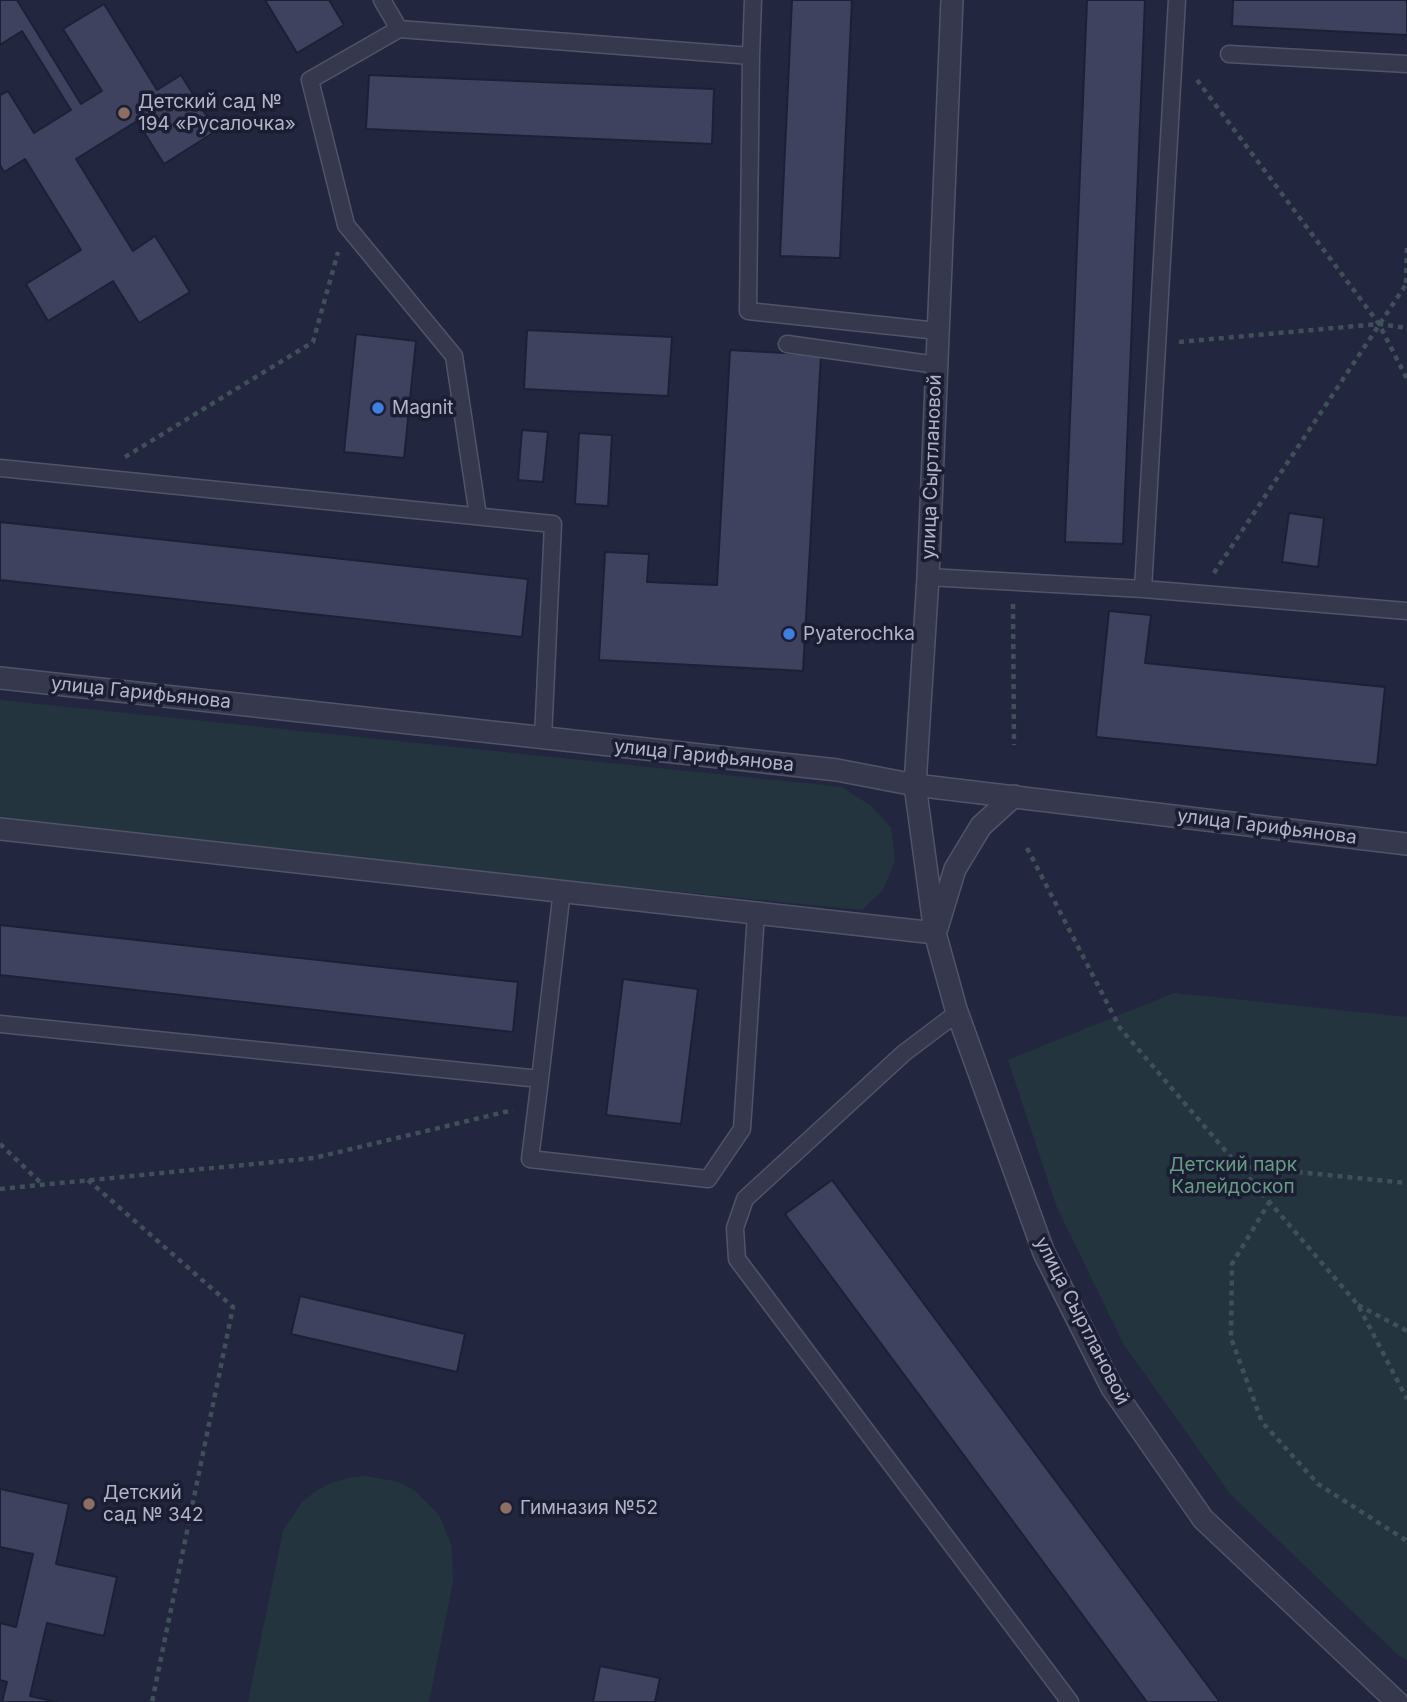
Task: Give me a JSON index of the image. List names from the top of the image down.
{
  "streets": {
    "street": ["улица Сыртлановой", "улица Гарифьянова"]
  },
  "crossings": [
    ["улица Сыртлановой", "улица Гарифьянова"]
  ],
  "parks": ["Детский парк Калейдоскоп"],
  "places": [
    "Детский сад № 194 «Русалочка»",
    "Magnit",
    "Pyaterochka",
    "Детский сад № 342",
    "Гимназия №52"
  ]
}
